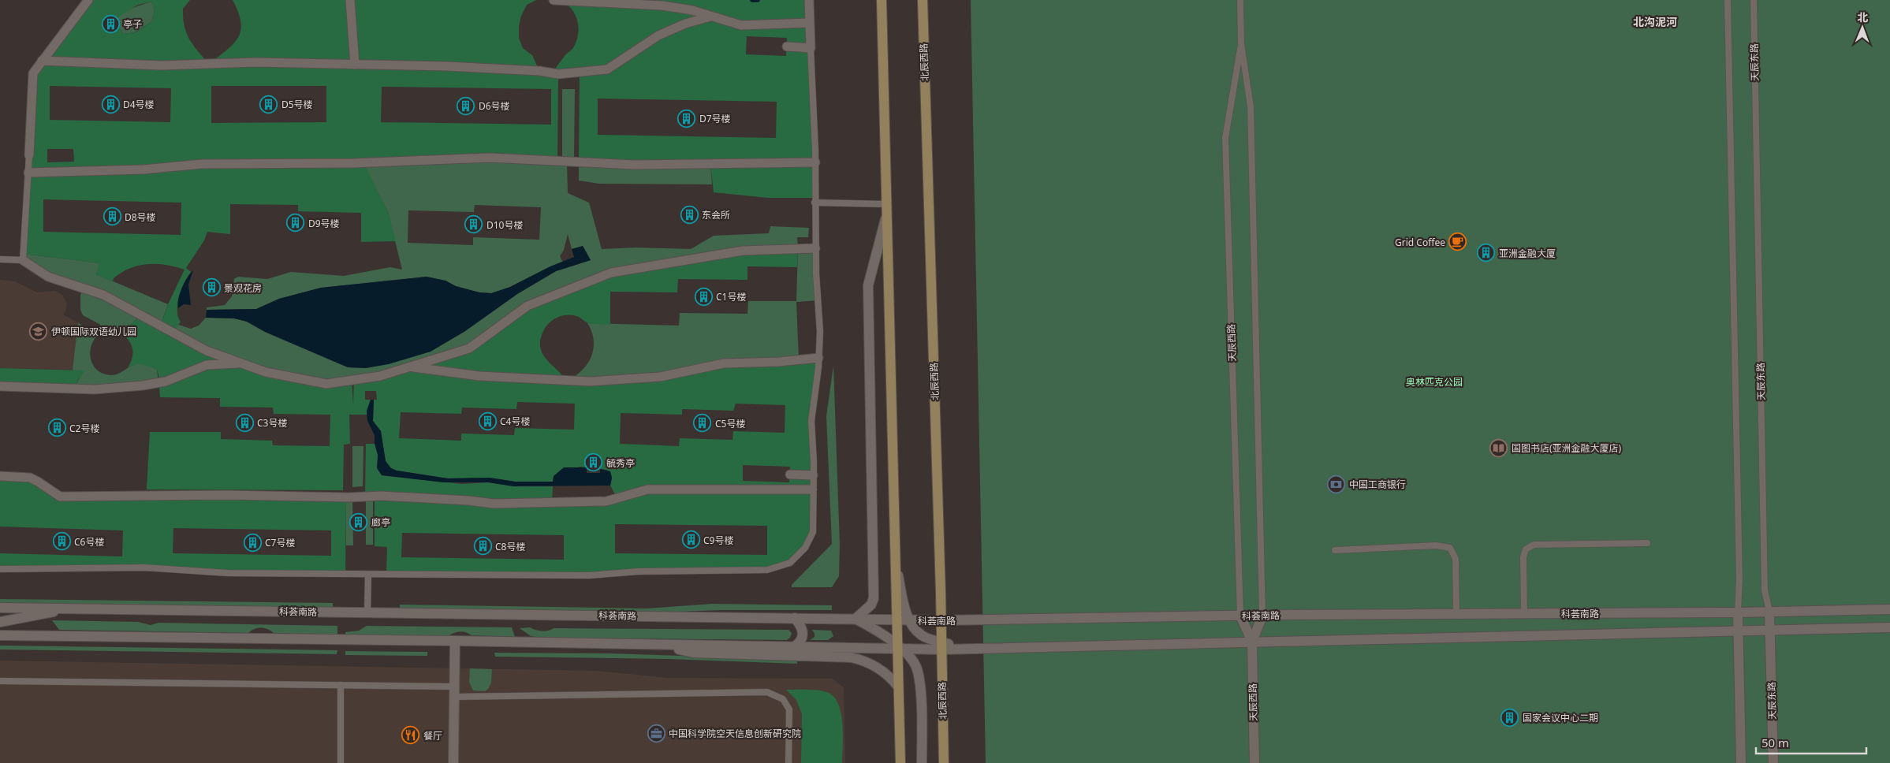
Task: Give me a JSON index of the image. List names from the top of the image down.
{
  "streets": {
    "main road": ["北辰西路"],
    "street": ["天辰东路", "天辰西路", "科荟南路"]
  },
  "crossings": [
    ["北辰西路", "科荟南路"],
    ["天辰东路", "科荟南路"],
    ["天辰西路", "科荟南路"]
  ],
  "districts": ["北沟泥河"],
  "parks": ["奥林匹克公园"],
  "places": {
    "building": [
      "亭子",
      "D4号楼",
      "D5号楼",
      "D6号楼",
      "D7号楼",
      "东会所",
      "D8号楼",
      "D9号楼",
      "D10号楼",
      "亚洲金融大厦",
      "景观花房",
      "C1号楼",
      "C4号楼",
      "C3号楼",
      "C5号楼",
      "C2号楼",
      "毓秀亭",
      "廊亭",
      "C9号楼",
      "C6号楼",
      "C7号楼",
      "C8号楼",
      "国家会议中心二期"
    ],
    "cafe": ["Grid Coffee"],
    "school or university": ["伊顿国际双语幼儿园"],
    "library": ["国图书店(亚洲金融大厦店)"],
    "bank": ["中国工商银行"],
    "office": ["中国科学院空天信息创新研究院"],
    "restaurant": ["餐厅"]
  },
  "scale_bar": "50 m",
  "north": "top"
}
